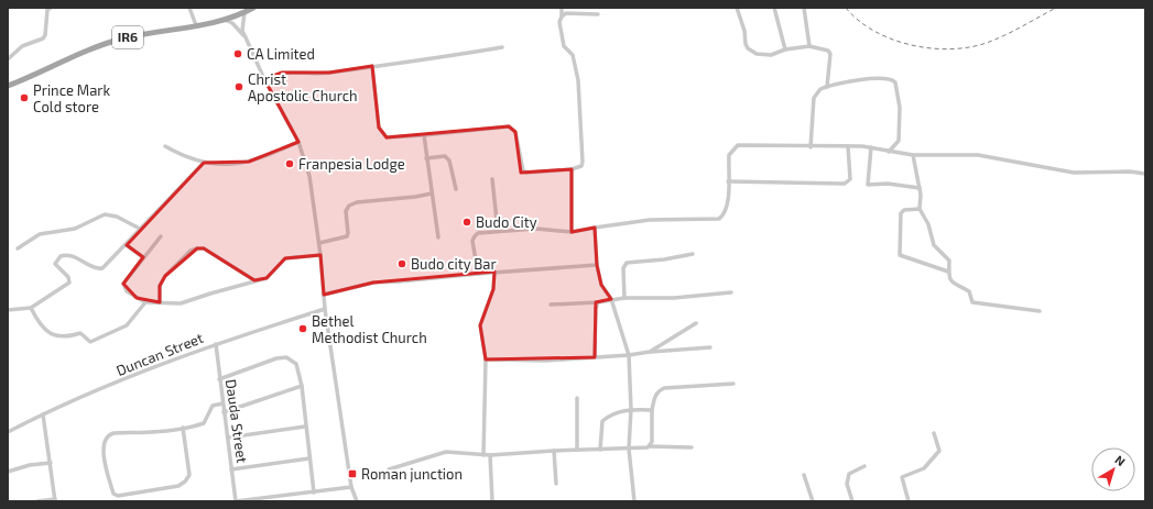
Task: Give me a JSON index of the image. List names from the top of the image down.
{
  "streets": {
    "main road": ["IR6"],
    "street": ["Duncan Street", "Dauda Street"]
  },
  "crossings": [
    ["Duncan Street", "Dauda Street"]
  ],
  "places": {
    "other": [
      "CA Limited",
      "Christ Apostolic Church",
      "Prince Mark Cold store",
      "Franpesia Lodge",
      "Budo City",
      "Budo city Bar",
      "Bethel Methodist Church"
    ],
    "transit": ["Roman junction"]
  },
  "north": "top right"
}
